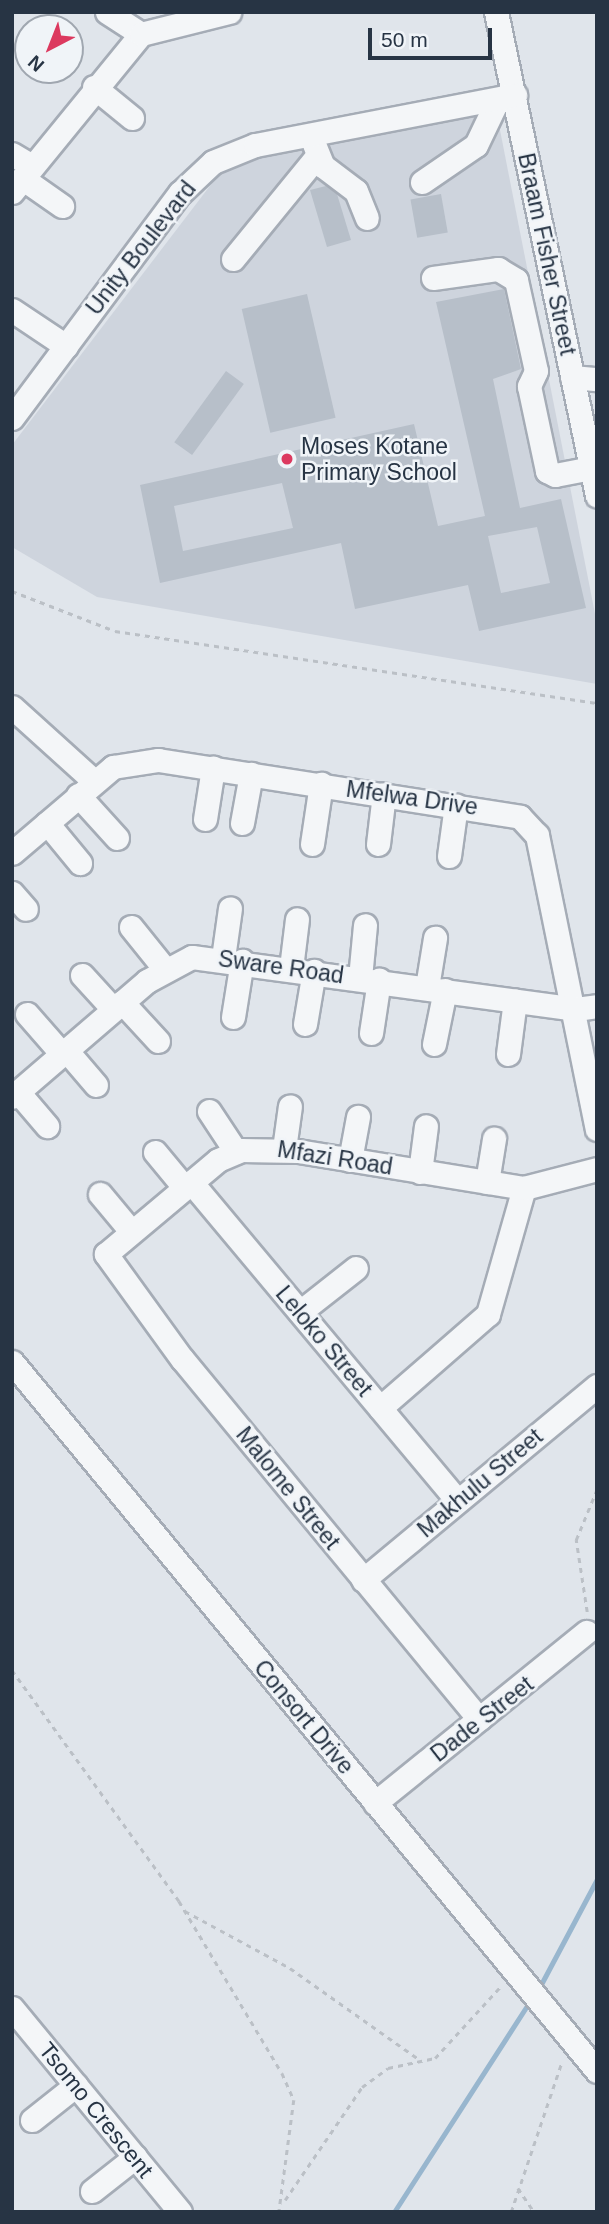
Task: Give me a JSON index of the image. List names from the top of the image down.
{
  "streets": {
    "street": [
      "Unity Boulevard",
      "Braam Fisher Street",
      "Mfelwa Drive",
      "Sware Road",
      "Mfazi Road",
      "Leloko Street",
      "Makhulu Street",
      "Malome Street",
      "Consort Drive",
      "Dade Street",
      "Tsomo Crescent"
    ]
  },
  "crossings": [
    ["Unity Boulevard", "Braam Fisher Street"],
    ["Mfelwa Drive", "Sware Road"],
    ["Leloko Street", "Makhulu Street"],
    ["Makhulu Street", "Malome Street"],
    ["Malome Street", "Dade Street"],
    ["Consort Drive", "Dade Street"]
  ],
  "places": ["Moses Kotane Primary School"],
  "scale_bar": "50 m",
  "north": "bottom left"
}
